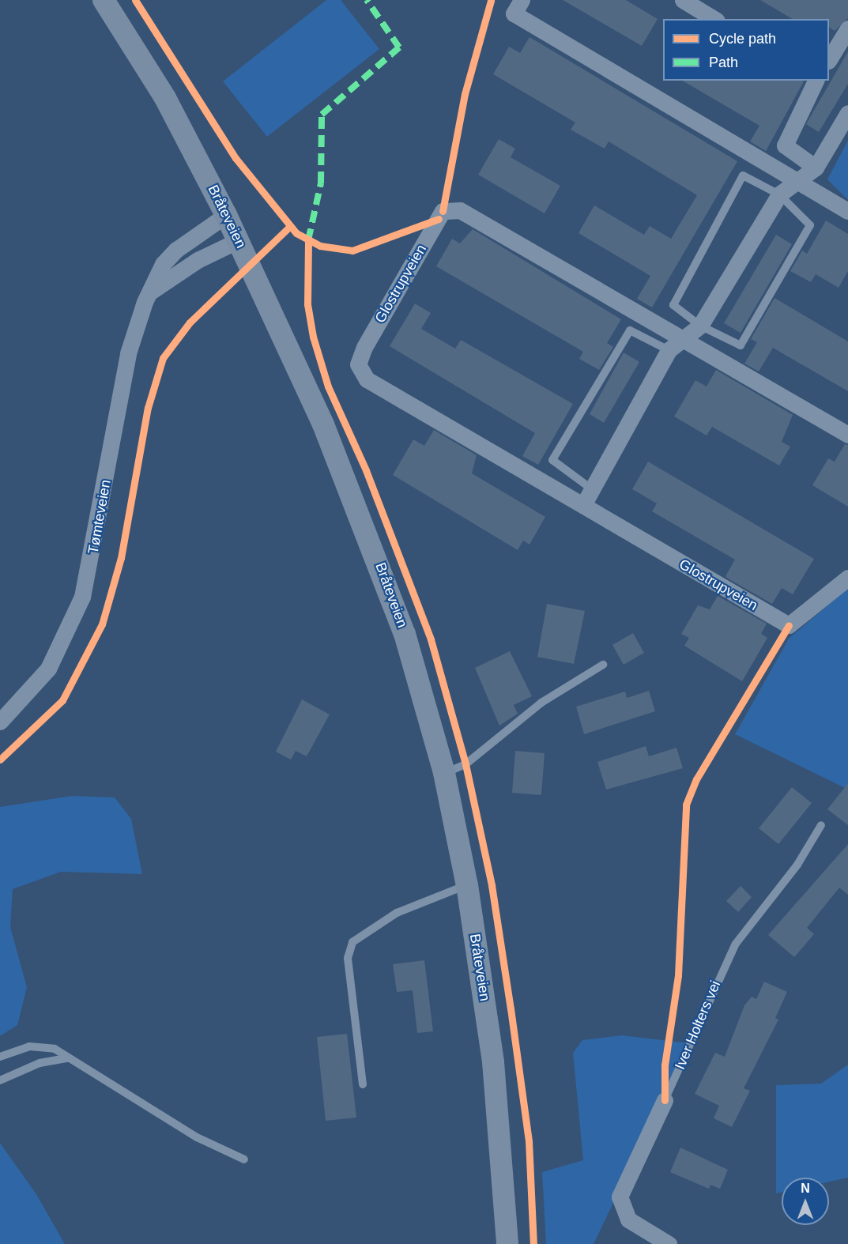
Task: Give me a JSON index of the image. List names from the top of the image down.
{
  "streets": {
    "main road": ["Bråteveien"],
    "street": ["Glostrupveien", "Tømteveien", "Iver Holters vei"]
  },
  "crossings": [
    ["Bråteveien", "Tømteveien"]
  ],
  "legend": ["Cycle path", "Path"],
  "north": "top"
}
